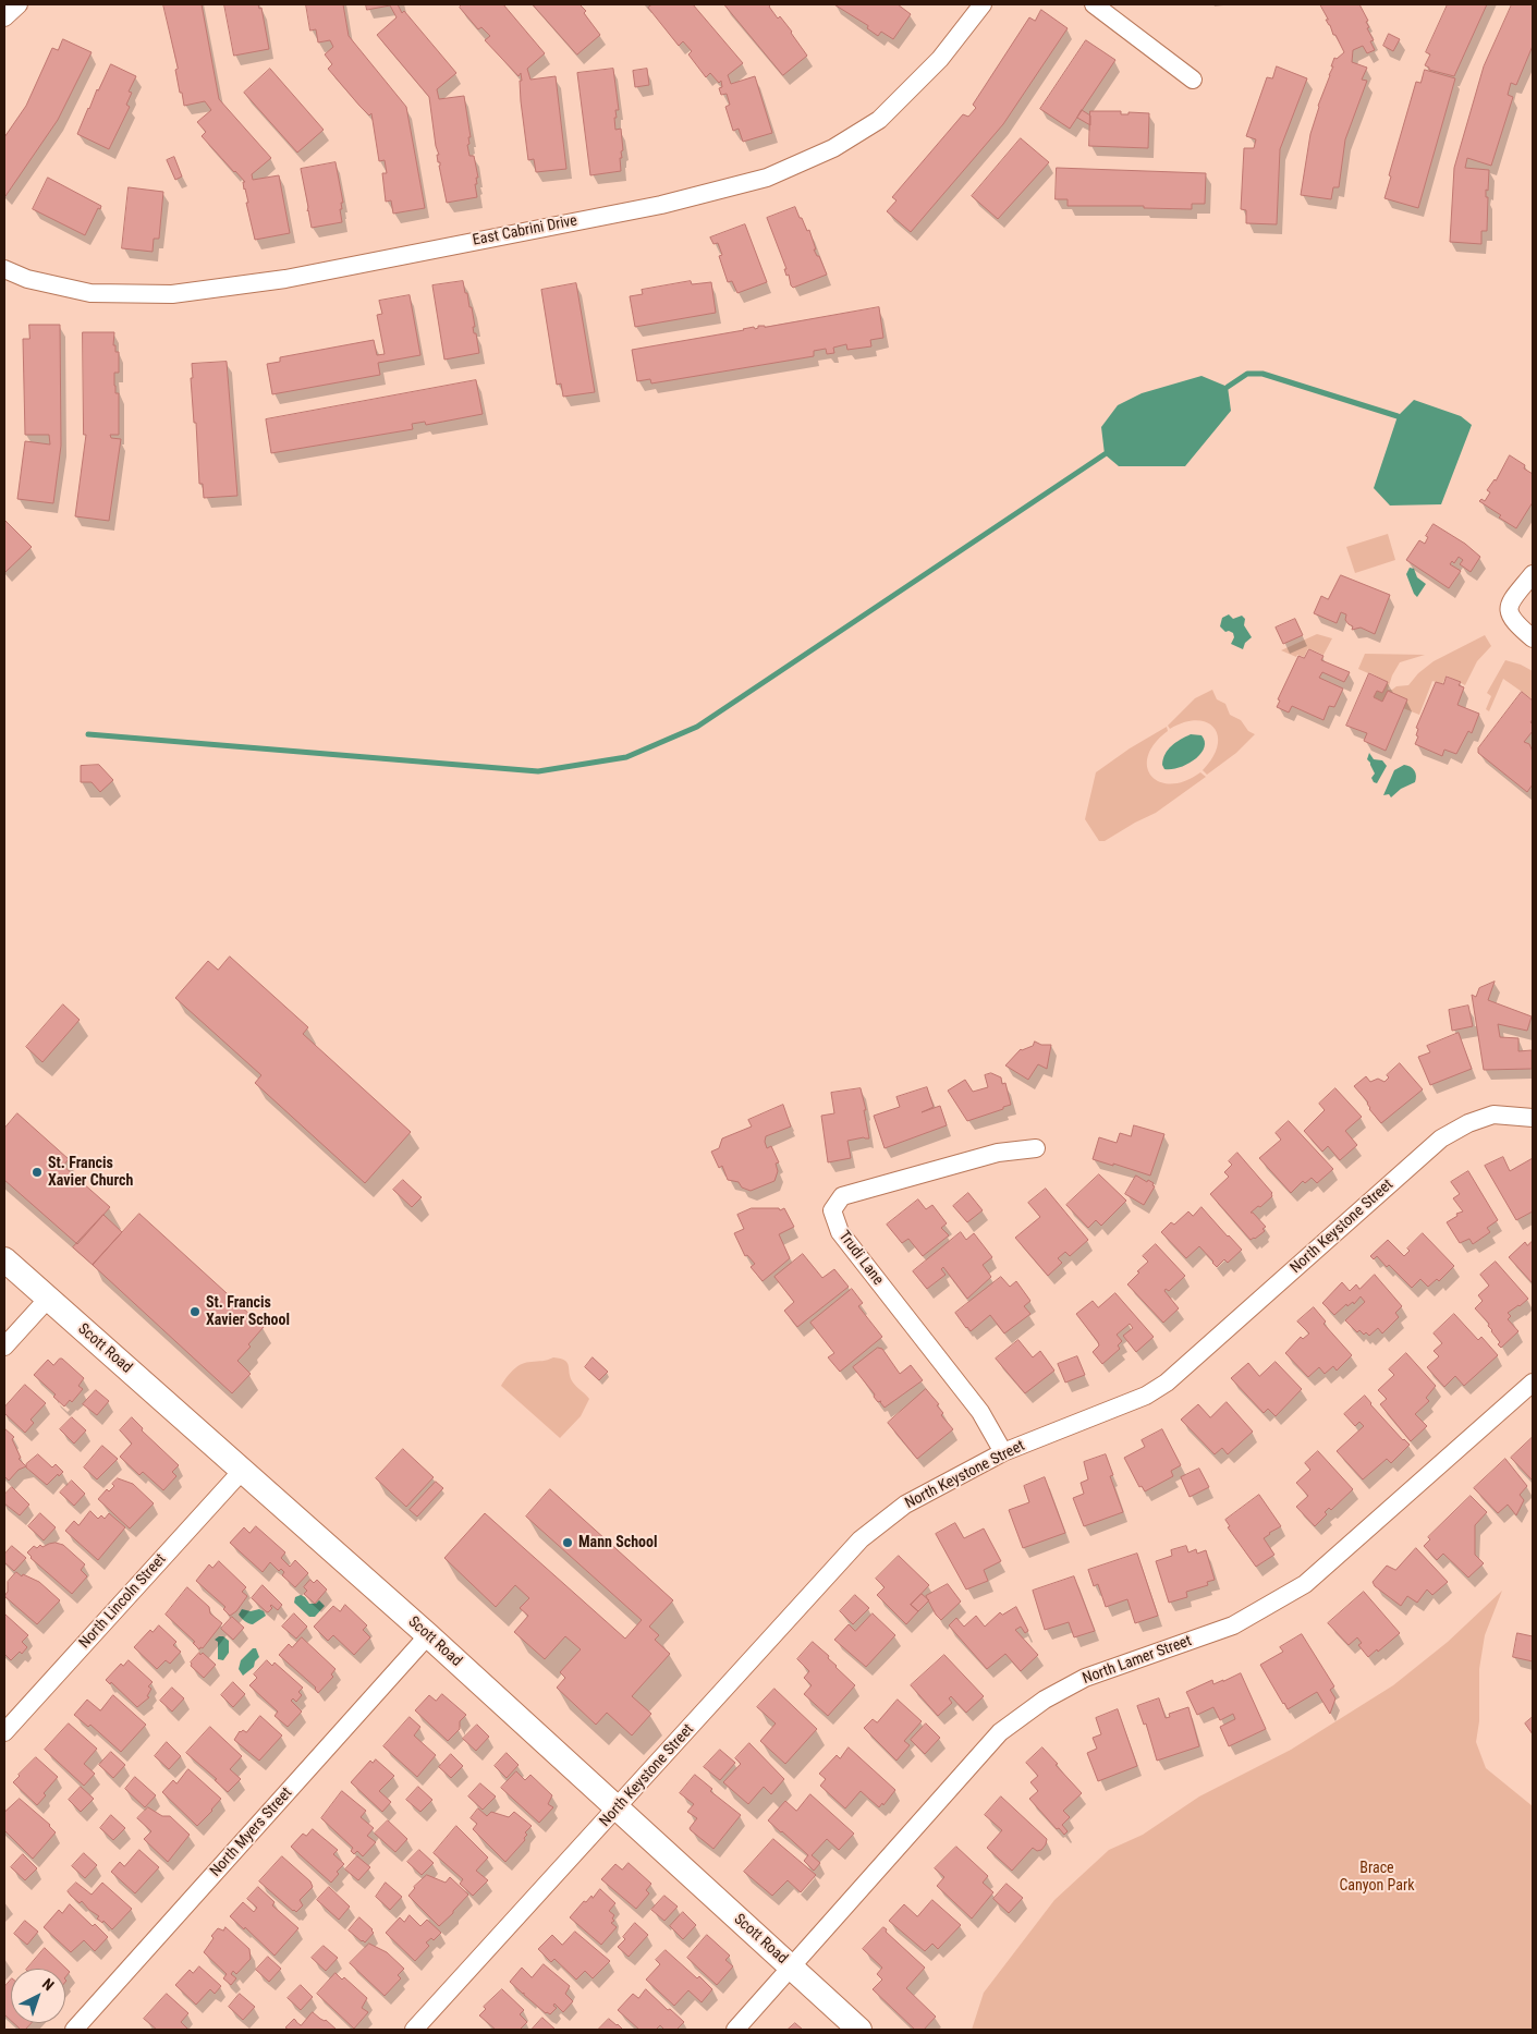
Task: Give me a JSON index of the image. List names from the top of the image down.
{
  "streets": {
    "street": [
      "East Cabrini Drive",
      "North Keystone Street",
      "Trudi Lane",
      "Scott Road",
      "North Lincoln Street",
      "North Lamer Street",
      "North Myers Street"
    ]
  },
  "crossings": [
    ["North Keystone Street", "Trudi Lane"],
    ["North Keystone Street", "Scott Road"],
    ["Scott Road", "North Lincoln Street"],
    ["Scott Road", "North Lamer Street"],
    ["Scott Road", "North Myers Street"]
  ],
  "parks": ["Brace Canyon Park"],
  "places": ["St. Francis Xavier Church", "St. Francis Xavier School", "Mann School"],
  "north": "top right"
}
